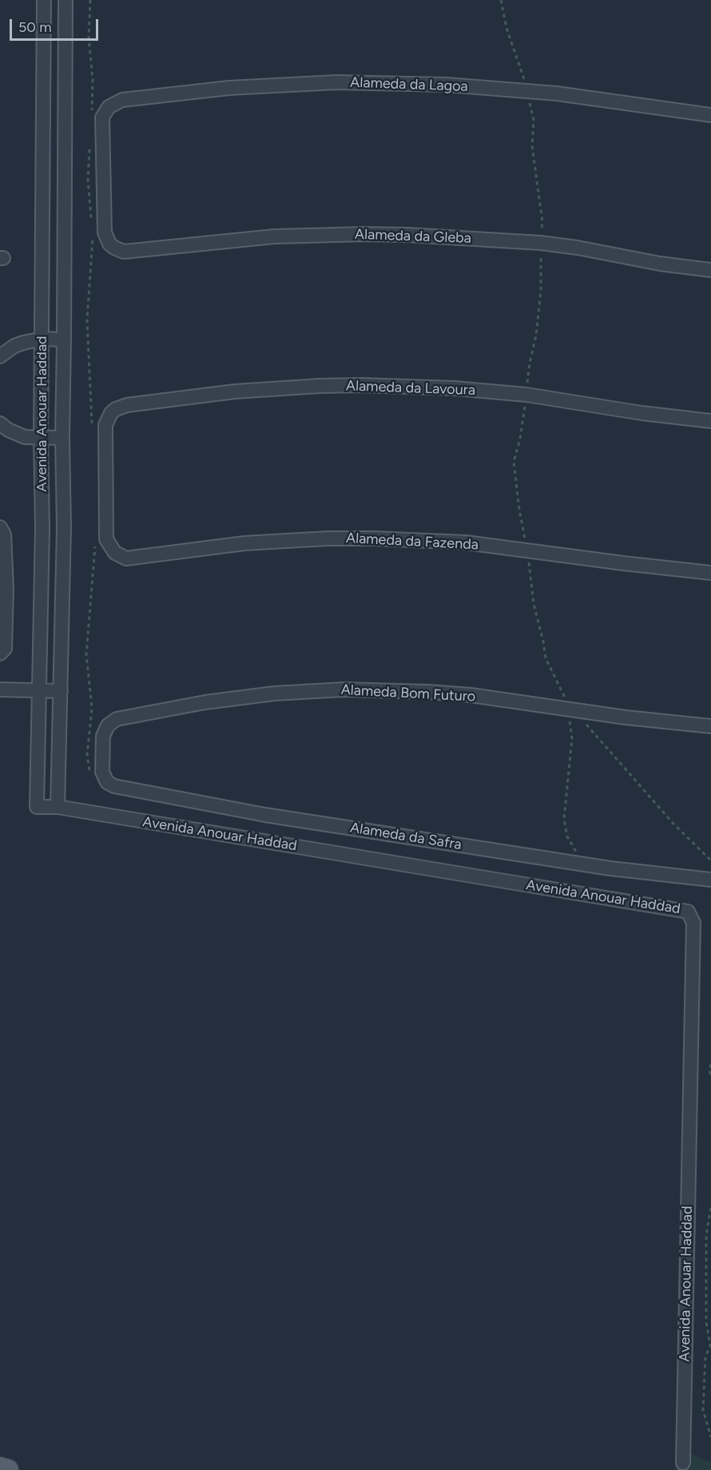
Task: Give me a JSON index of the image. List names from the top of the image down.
{
  "streets": {
    "street": [
      "Alameda da Lagoa",
      "Alameda da Gleba",
      "Alameda da Lavoura",
      "Avenida Anouar Haddad",
      "Alameda da Fazenda",
      "Alameda Bom Futuro",
      "Alameda da Safra"
    ]
  },
  "crossings": [
    ["Alameda da Lagoa", "Alameda da Gleba"],
    ["Alameda da Lavoura", "Alameda da Fazenda"],
    ["Alameda Bom Futuro", "Alameda da Safra"]
  ],
  "scale_bar": "50 m"
}
